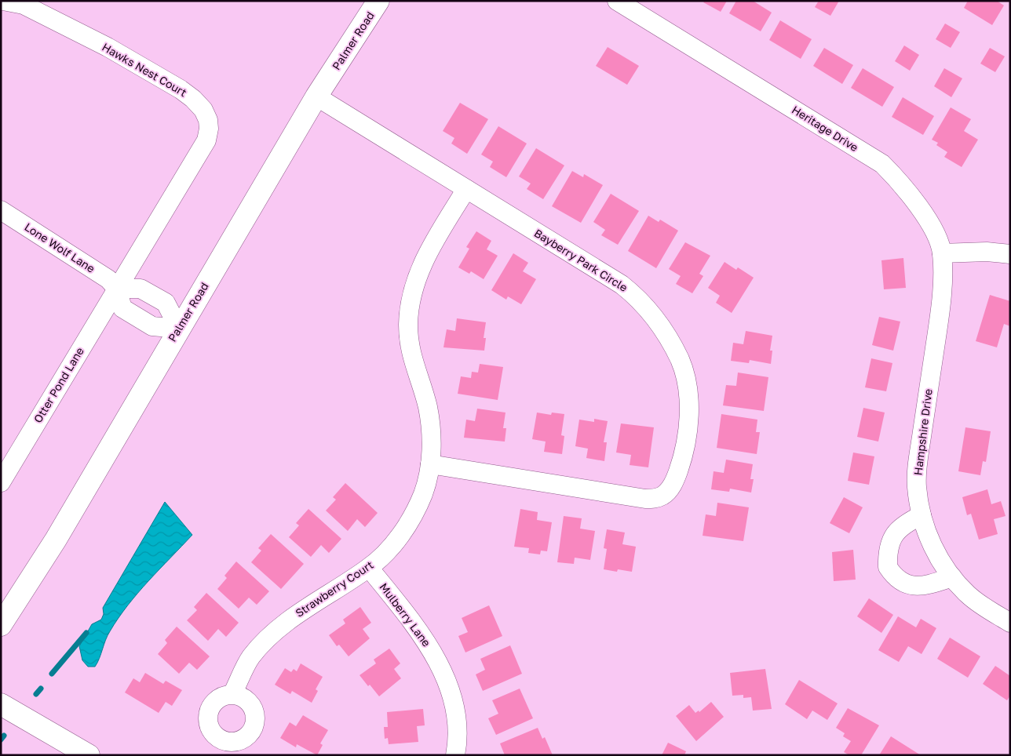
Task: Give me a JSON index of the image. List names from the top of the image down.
{
  "streets": {
    "street": [
      "Palmer Road",
      "Hawks Nest Court",
      "Heritage Drive",
      "Lone Wolf Lane",
      "Bayberry Park Circle",
      "Otter Pond Lane",
      "Hampshire Drive",
      "Strawberry Court",
      "Mulberry Lane"
    ]
  },
  "crossings": [
    ["Palmer Road", "Bayberry Park Circle"],
    ["Hawks Nest Court", "Lone Wolf Lane"],
    ["Hawks Nest Court", "Otter Pond Lane"],
    ["Heritage Drive", "Hampshire Drive"],
    ["Lone Wolf Lane", "Otter Pond Lane"],
    ["Bayberry Park Circle", "Strawberry Court"],
    ["Strawberry Court", "Mulberry Lane"]
  ]
}
